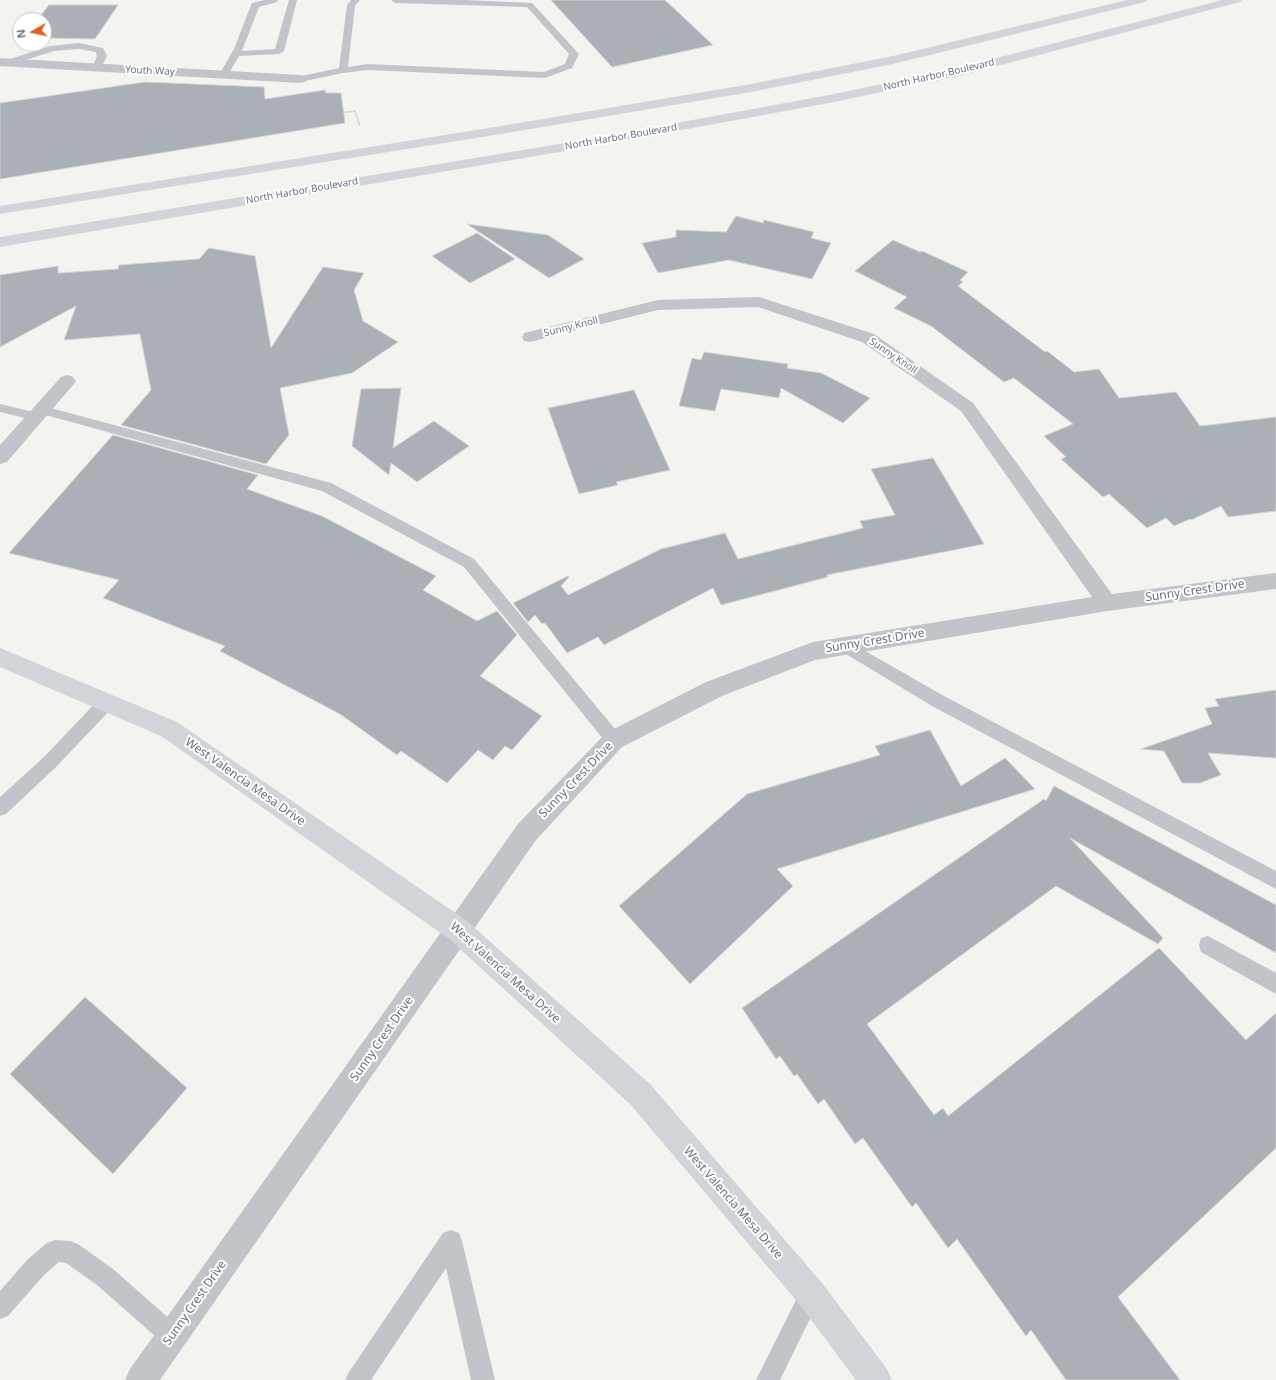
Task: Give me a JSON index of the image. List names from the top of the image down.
{
  "streets": {
    "main road": ["North Harbor Boulevard", "West Valencia Mesa Drive"],
    "street": ["Youth Way", "Sunny Knoll", "Sunny Crest Drive"]
  },
  "crossings": [
    ["Sunny Knoll", "Sunny Crest Drive"],
    ["Sunny Crest Drive", "West Valencia Mesa Drive"]
  ],
  "north": "left"
}
